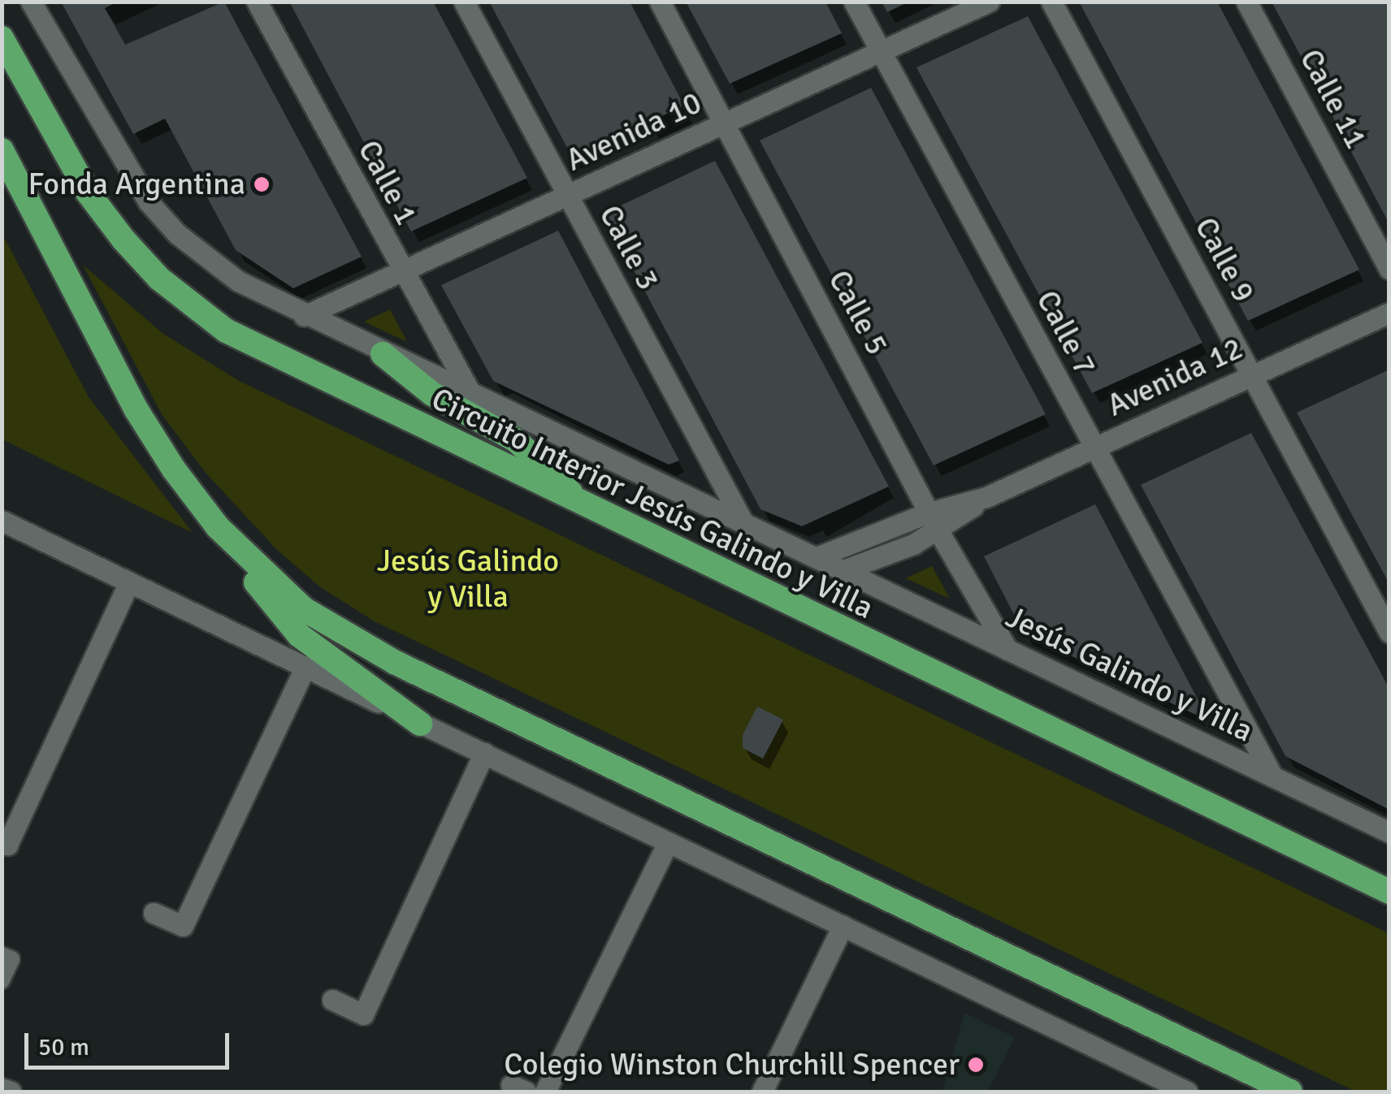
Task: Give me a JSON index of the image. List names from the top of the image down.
{
  "streets": {
    "highway": ["Circuito Interior Jesús Galindo y Villa"],
    "street": [
      "Calle 11",
      "Avenida 10",
      "Calle 1",
      "Calle 3",
      "Calle 9",
      "Calle 5",
      "Calle 7",
      "Avenida 12",
      "Jesús Galindo y Villa"
    ]
  },
  "crossings": [
    ["Avenida 10", "Calle 1"],
    ["Avenida 10", "Calle 3"],
    ["Avenida 10", "Calle 5"],
    ["Avenida 10", "Calle 7"],
    ["Avenida 10", "Jesús Galindo y Villa"],
    ["Calle 1", "Jesús Galindo y Villa"],
    ["Calle 3", "Jesús Galindo y Villa"],
    ["Calle 9", "Avenida 12"],
    ["Calle 5", "Avenida 12"],
    ["Calle 5", "Jesús Galindo y Villa"],
    ["Calle 7", "Avenida 12"],
    ["Calle 7", "Jesús Galindo y Villa"],
    ["Avenida 12", "Jesús Galindo y Villa"]
  ],
  "parks": ["Jesús Galindo y Villa"],
  "places": ["Fonda Argentina", "Colegio Winston Churchill Spencer"],
  "scale_bar": "50 m"
}
